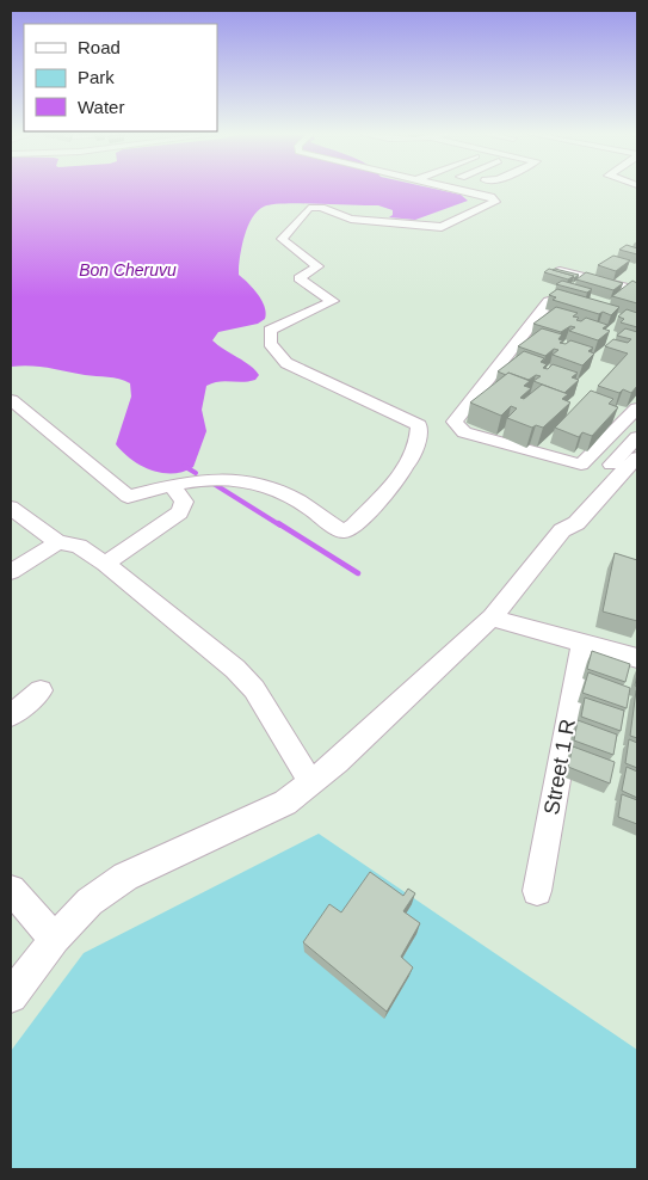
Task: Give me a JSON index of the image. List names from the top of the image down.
{
  "streets": {
    "street": ["Street 1 R"]
  },
  "water": ["Bon Cheruvu"],
  "legend": ["Road", "Park", "Water"]
}
